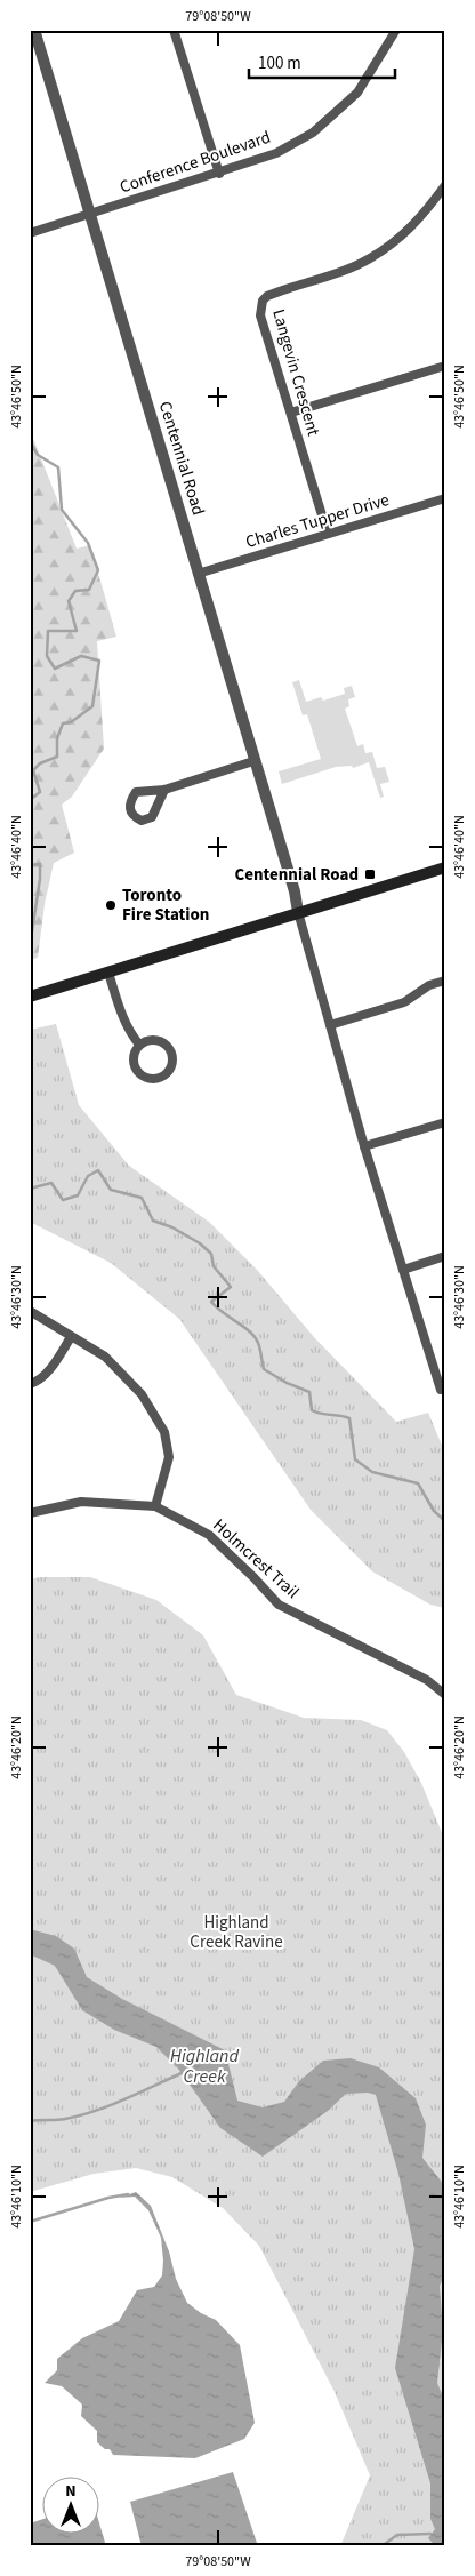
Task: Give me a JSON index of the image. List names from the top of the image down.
{
  "streets": {
    "street": [
      "Conference Boulevard",
      "Langevin Crescent",
      "Centennial Road",
      "Charles Tupper Drive",
      "Holmcrest Trail"
    ]
  },
  "crossings": [
    ["Conference Boulevard", "Centennial Road"],
    ["Langevin Crescent", "Charles Tupper Drive"],
    ["Centennial Road", "Charles Tupper Drive"]
  ],
  "water": ["Highland Creek"],
  "parks": ["Highland Creek Ravine"],
  "places": {
    "transit": ["Centennial Road"],
    "other": ["Toronto Fire Station"]
  },
  "scale_bar": "100 m",
  "north": "top",
  "coordinates": [
    "79°08'50\"W",
    "43°46'50\"N",
    "43°46'40\"N",
    "43°46'30\"N",
    "43°46'20\"N",
    "43°46'10\"N"
  ]
}
